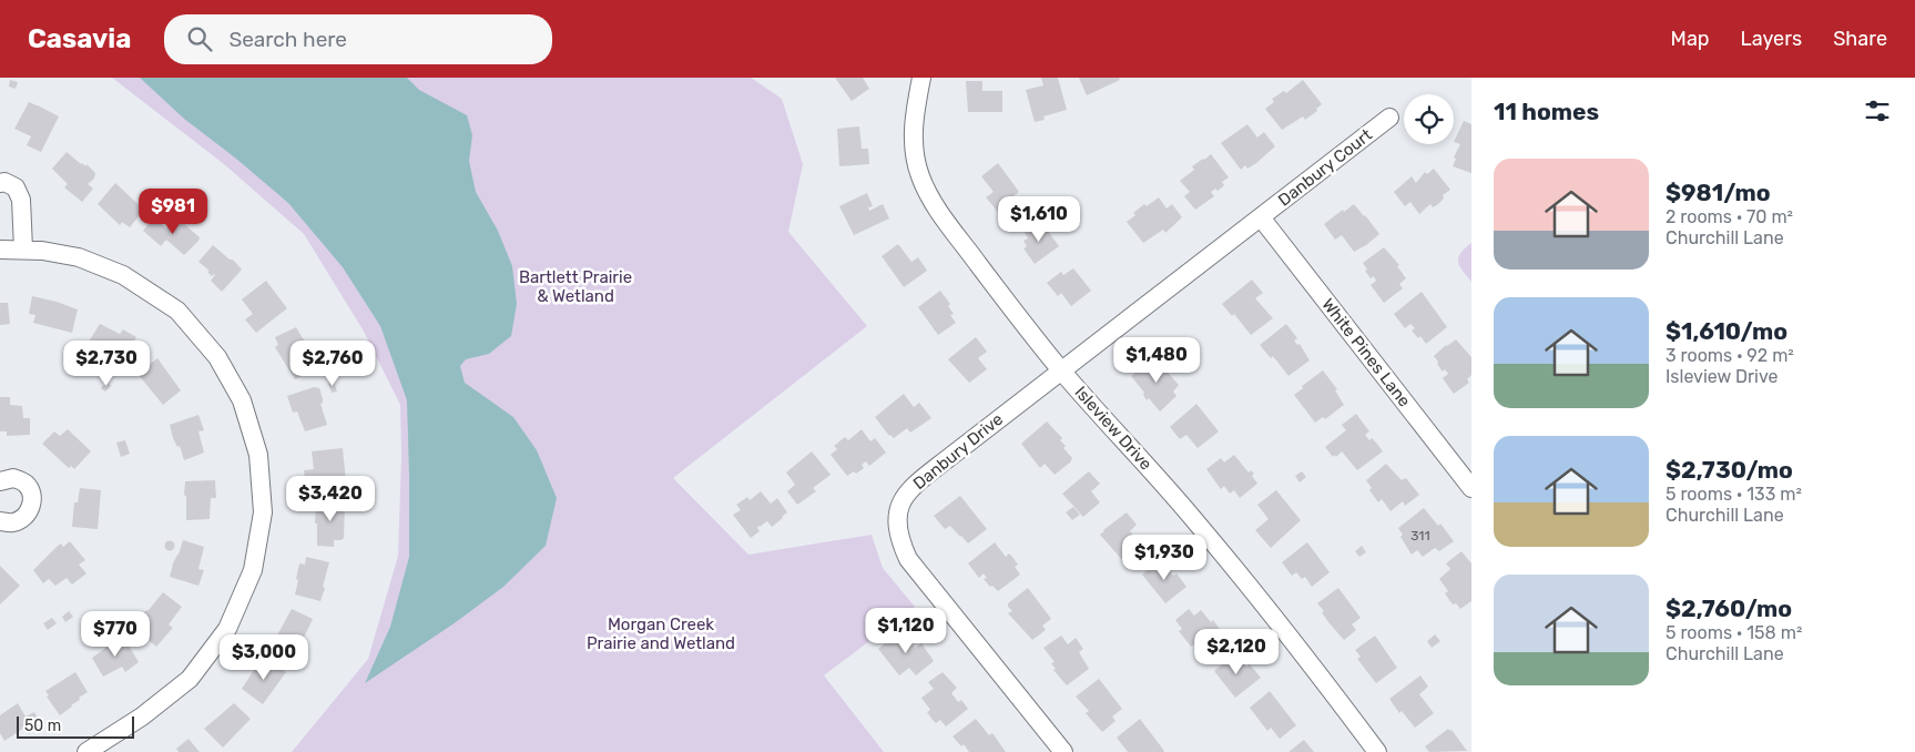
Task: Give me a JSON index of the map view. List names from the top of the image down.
{
  "streets": {
    "street": [
      "Danbury Court",
      "White Pines Lane",
      "Isleview Drive",
      "Danbury Drive"
    ]
  },
  "crossings": [
    ["Danbury Court", "White Pines Lane"],
    ["Danbury Court", "Danbury Drive"],
    ["White Pines Lane", "Danbury Drive"],
    ["Isleview Drive", "Danbury Drive"]
  ],
  "parks": ["Bartlett Prairie & Wetland", "Morgan Creek Prairie and Wetland"],
  "house_numbers": ["311"],
  "scale_bar": "50 m",
  "page": {
    "header": "Casavia",
    "search": "Search here",
    "nav": ["Map", "Layers", "Share"],
    "heading": "11 homes",
    "list": [
      {
        "name": "$981/mo",
        "note": "2 rooms · 70 m² · Churchill Lane"
      },
      {
        "name": "$1,610/mo",
        "note": "3 rooms · 92 m² · Isleview Drive"
      },
      {
        "name": "$2,730/mo",
        "note": "5 rooms · 133 m² · Churchill Lane"
      },
      {
        "name": "$2,760/mo",
        "note": "5 rooms · 158 m² · Churchill Lane"
      }
    ],
    "price": [
      "$981",
      "$1,610",
      "$1,480",
      "$2,730",
      "$2,760",
      "$3,420",
      "$1,930",
      "$1,120",
      "$770",
      "$2,120",
      "$3,000"
    ],
    "scale": "50 m"
  }
}
